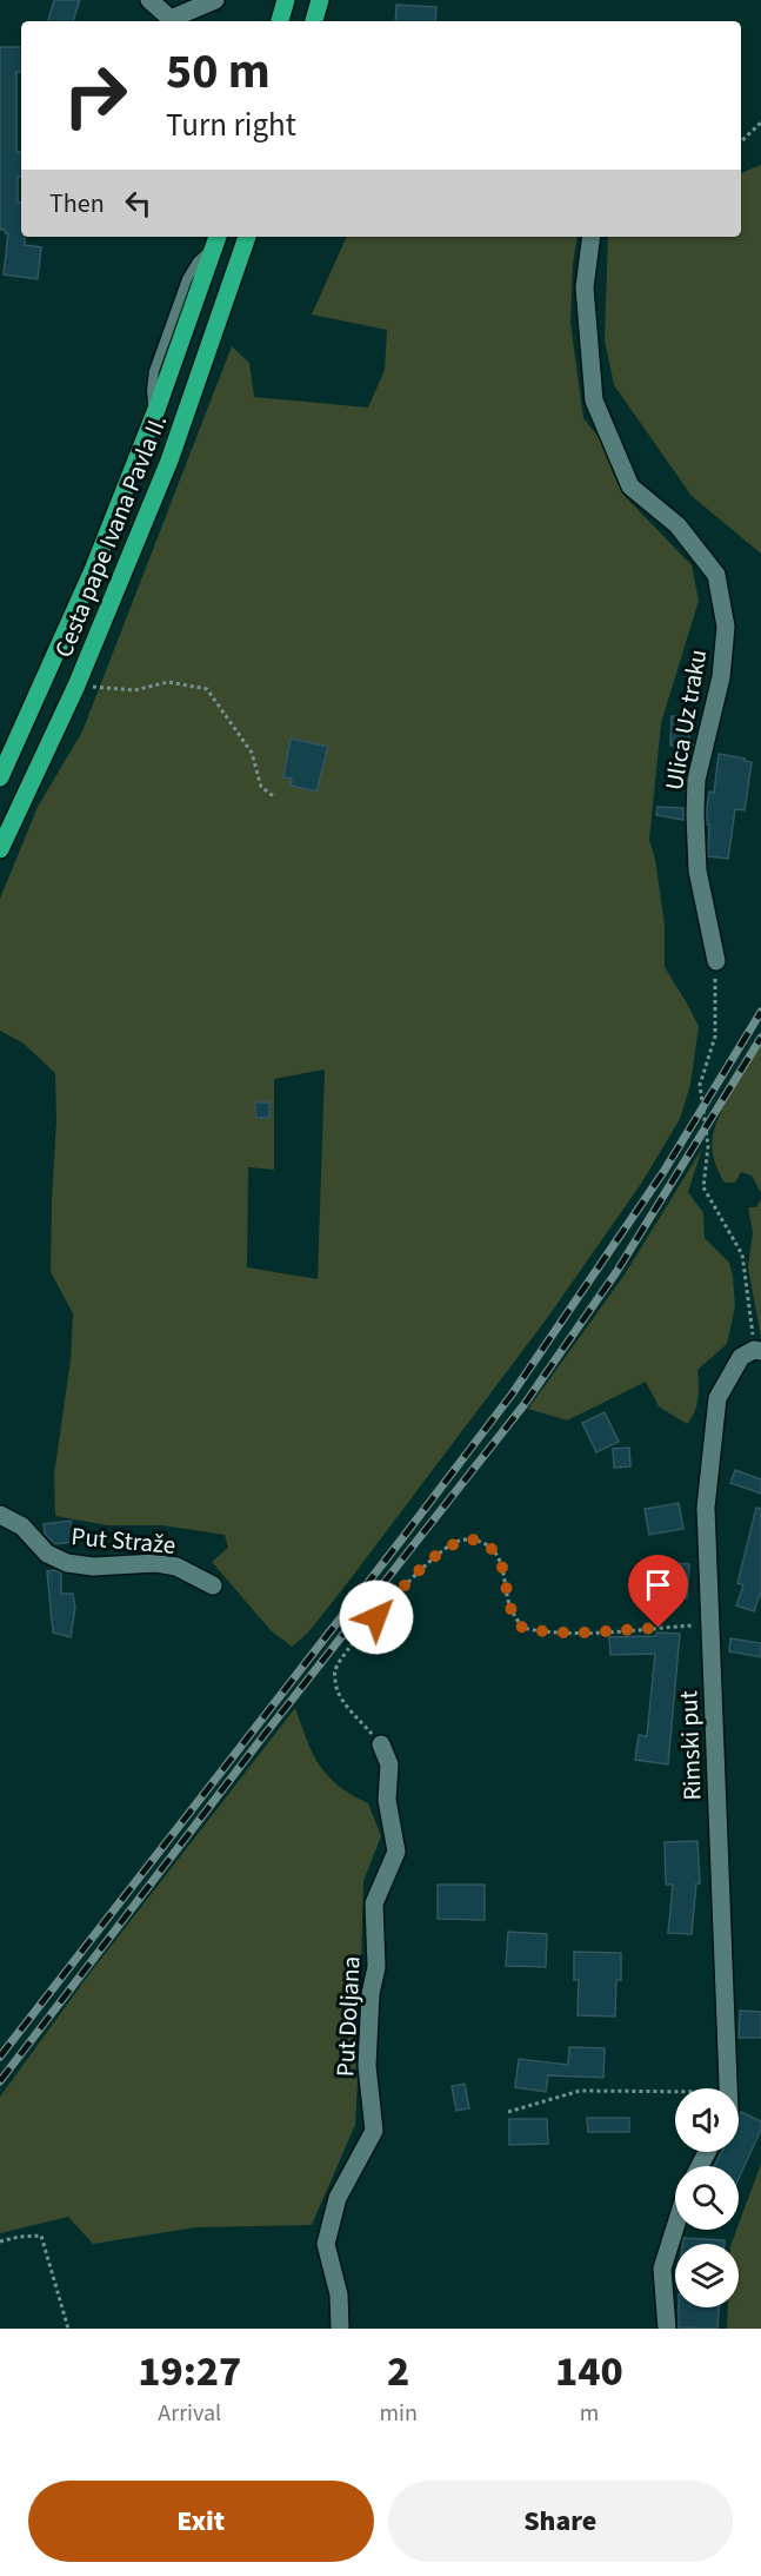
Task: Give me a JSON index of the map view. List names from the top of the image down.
{
  "streets": {
    "main road": ["Cesta pape Ivana Pavla II."],
    "street": [
      "Ulica Uz traku",
      "Put Straže",
      "Rimski put",
      "Put Doljana"
    ]
  },
  "page": {
    "turn": ["50 m", "Turn right"],
    "then": "Then",
    "eta": [
      "19:27",
      "Arrival",
      "2",
      "min",
      "140",
      "m"
    ],
    "buttons": ["Exit", "Share"]
  }
}
